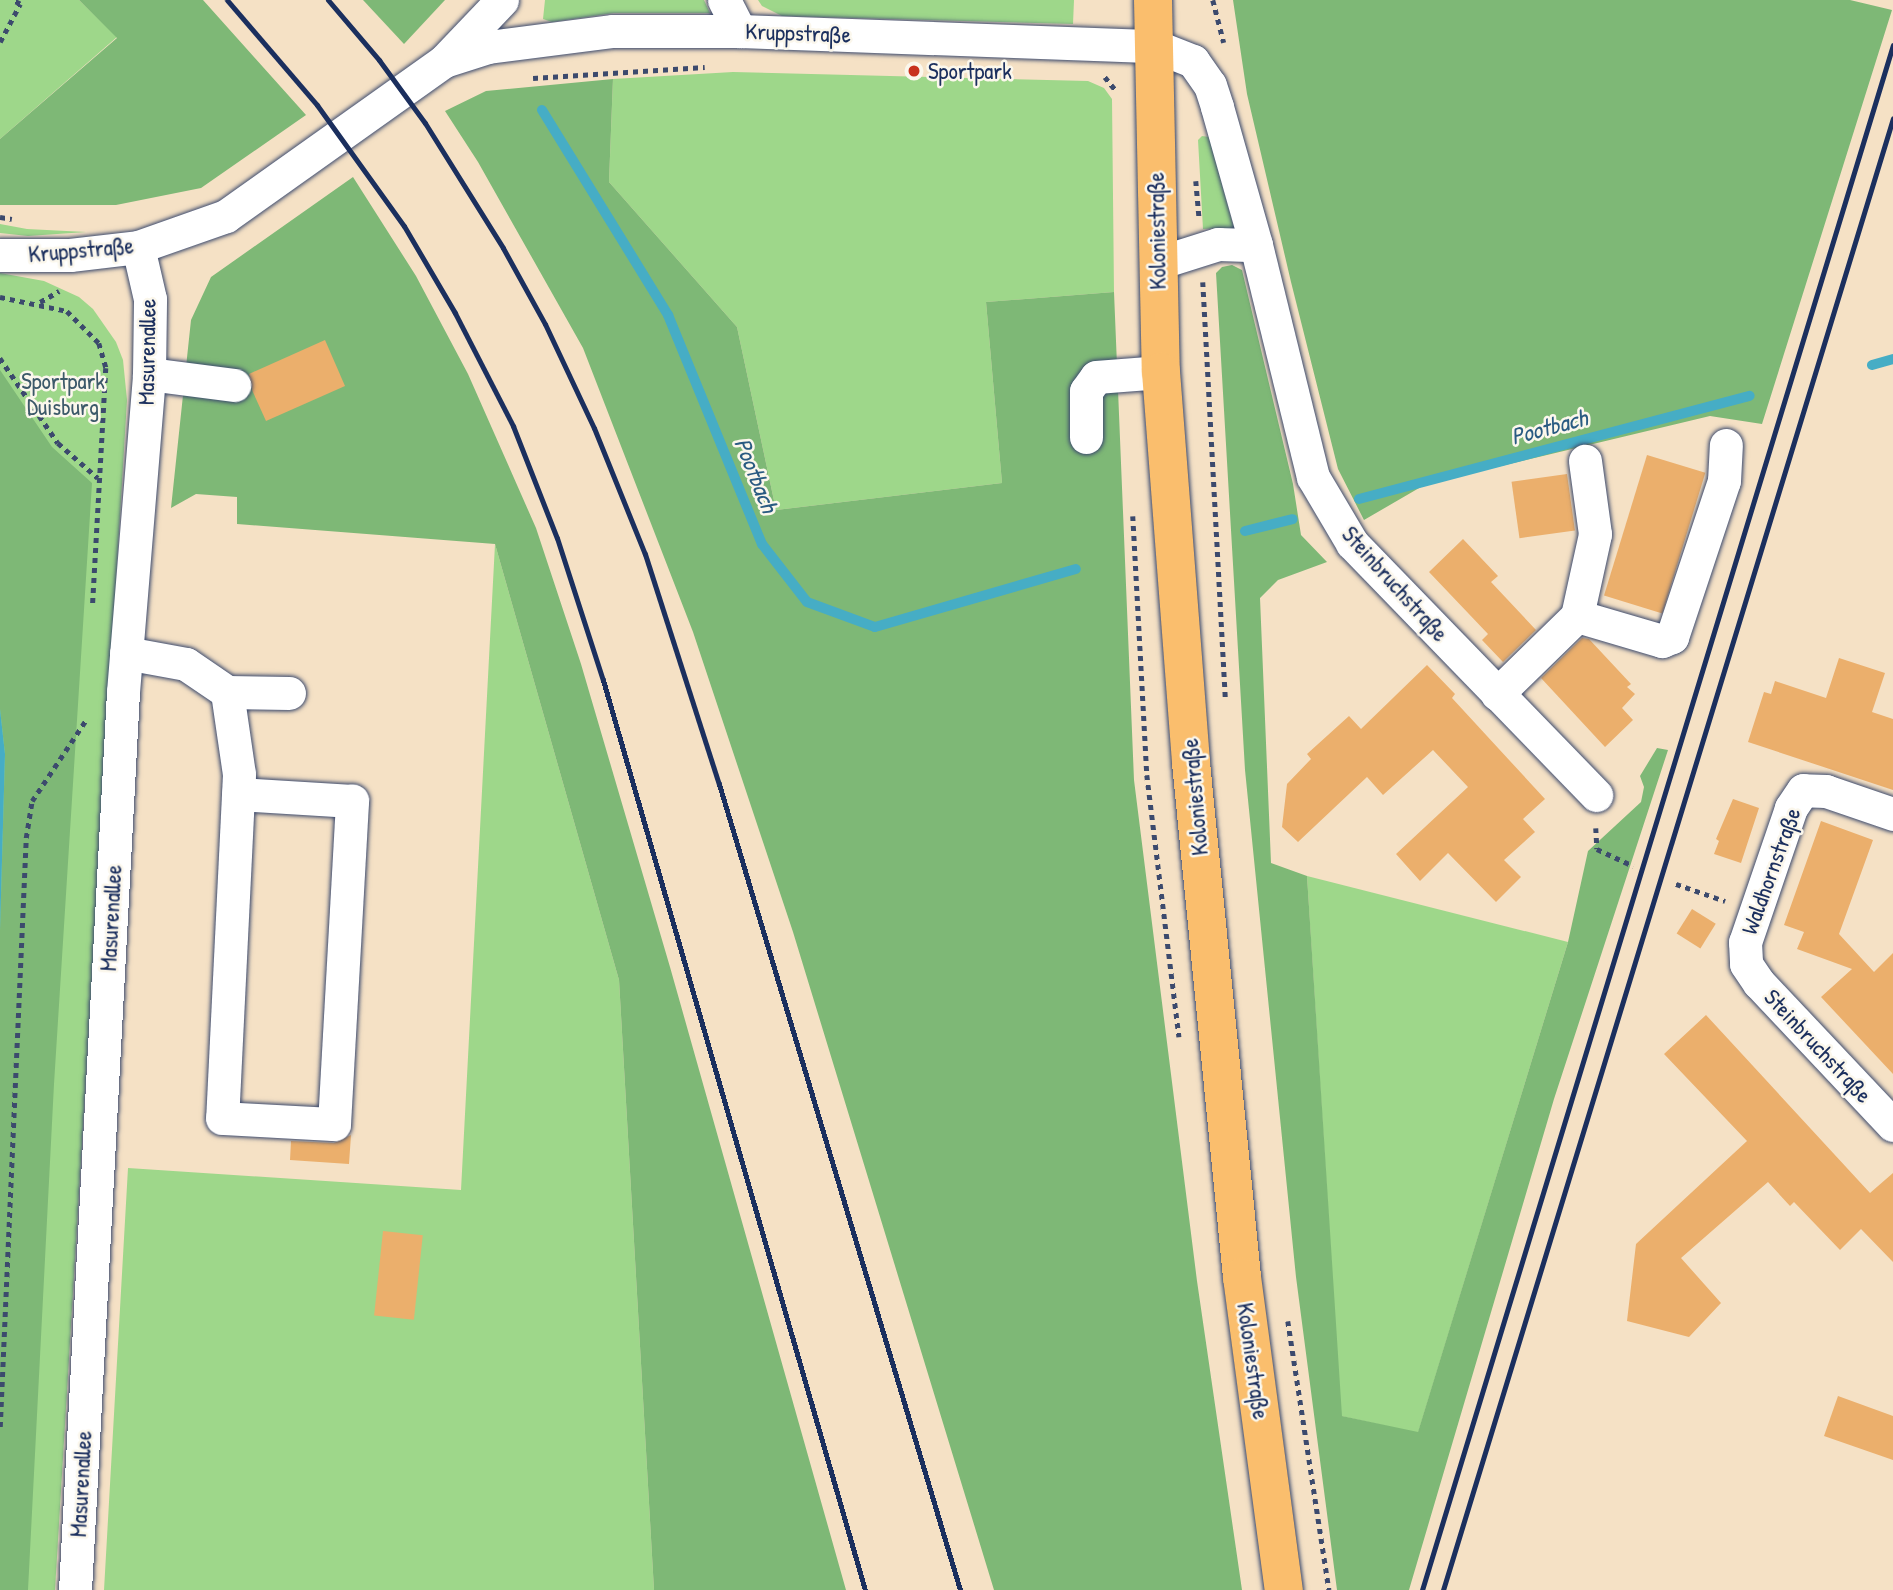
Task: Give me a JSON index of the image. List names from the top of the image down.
{
  "streets": {
    "main road": ["Koloniestraße"],
    "street": [
      "Kruppstraße",
      "Masurenallee",
      "Steinbruchstraße",
      "Waldhornstraße"
    ]
  },
  "crossings": [
    ["Kruppstraße", "Koloniestraße"],
    ["Kruppstraße", "Masurenallee"],
    ["Kruppstraße", "Steinbruchstraße"],
    ["Koloniestraße", "Steinbruchstraße"],
    ["Steinbruchstraße", "Waldhornstraße"]
  ],
  "water": ["Pootbach"],
  "parks": ["Sportpark Duisburg"],
  "places": ["Sportpark"]
}
